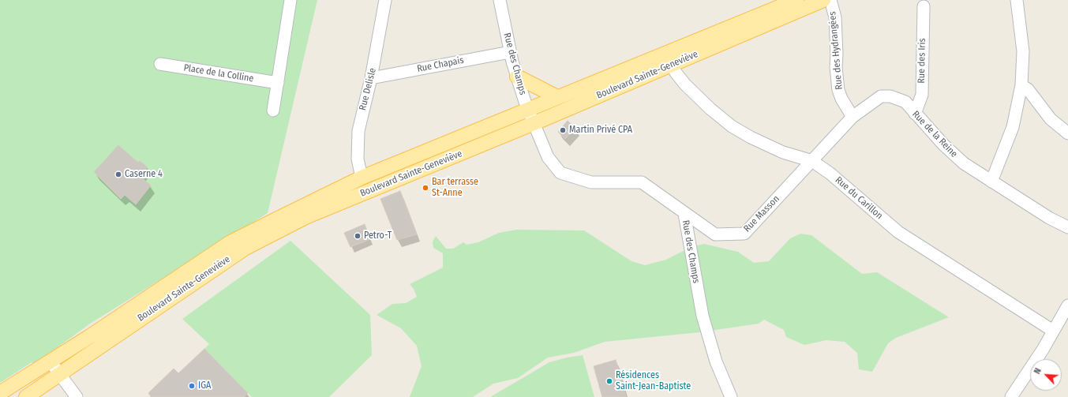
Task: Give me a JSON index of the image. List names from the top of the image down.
{
  "streets": {
    "main road": ["Boulevard Sainte-Geneviève"],
    "street": [
      "Rue des Hydrangées",
      "Rue des Iris",
      "Rue des Champs",
      "Rue Chapais",
      "Place de la Colline",
      "Rue Delisle",
      "Rue de la Reine",
      "Rue du Carillon",
      "Rue Masson"
    ]
  },
  "crossings": [
    ["Rue des Hydrangées", "Rue de la Reine"],
    ["Rue des Iris", "Rue de la Reine"],
    ["Rue des Champs", "Rue Chapais"],
    ["Rue des Champs", "Boulevard Sainte-Geneviève"],
    ["Rue des Champs", "Rue Masson"],
    ["Rue Chapais", "Rue Delisle"],
    ["Boulevard Sainte-Geneviève", "Rue Delisle"],
    ["Boulevard Sainte-Geneviève", "Rue du Carillon"],
    ["Rue de la Reine", "Rue du Carillon"],
    ["Rue de la Reine", "Rue Masson"],
    ["Rue du Carillon", "Rue Masson"]
  ],
  "places": [
    "Martin Privé CPA",
    "Caserne 4",
    "Bar terrasse St-Anne",
    "Petro-T",
    "Résidences Saint-Jean-Baptiste",
    "IGA"
  ],
  "north": "top left"
}
